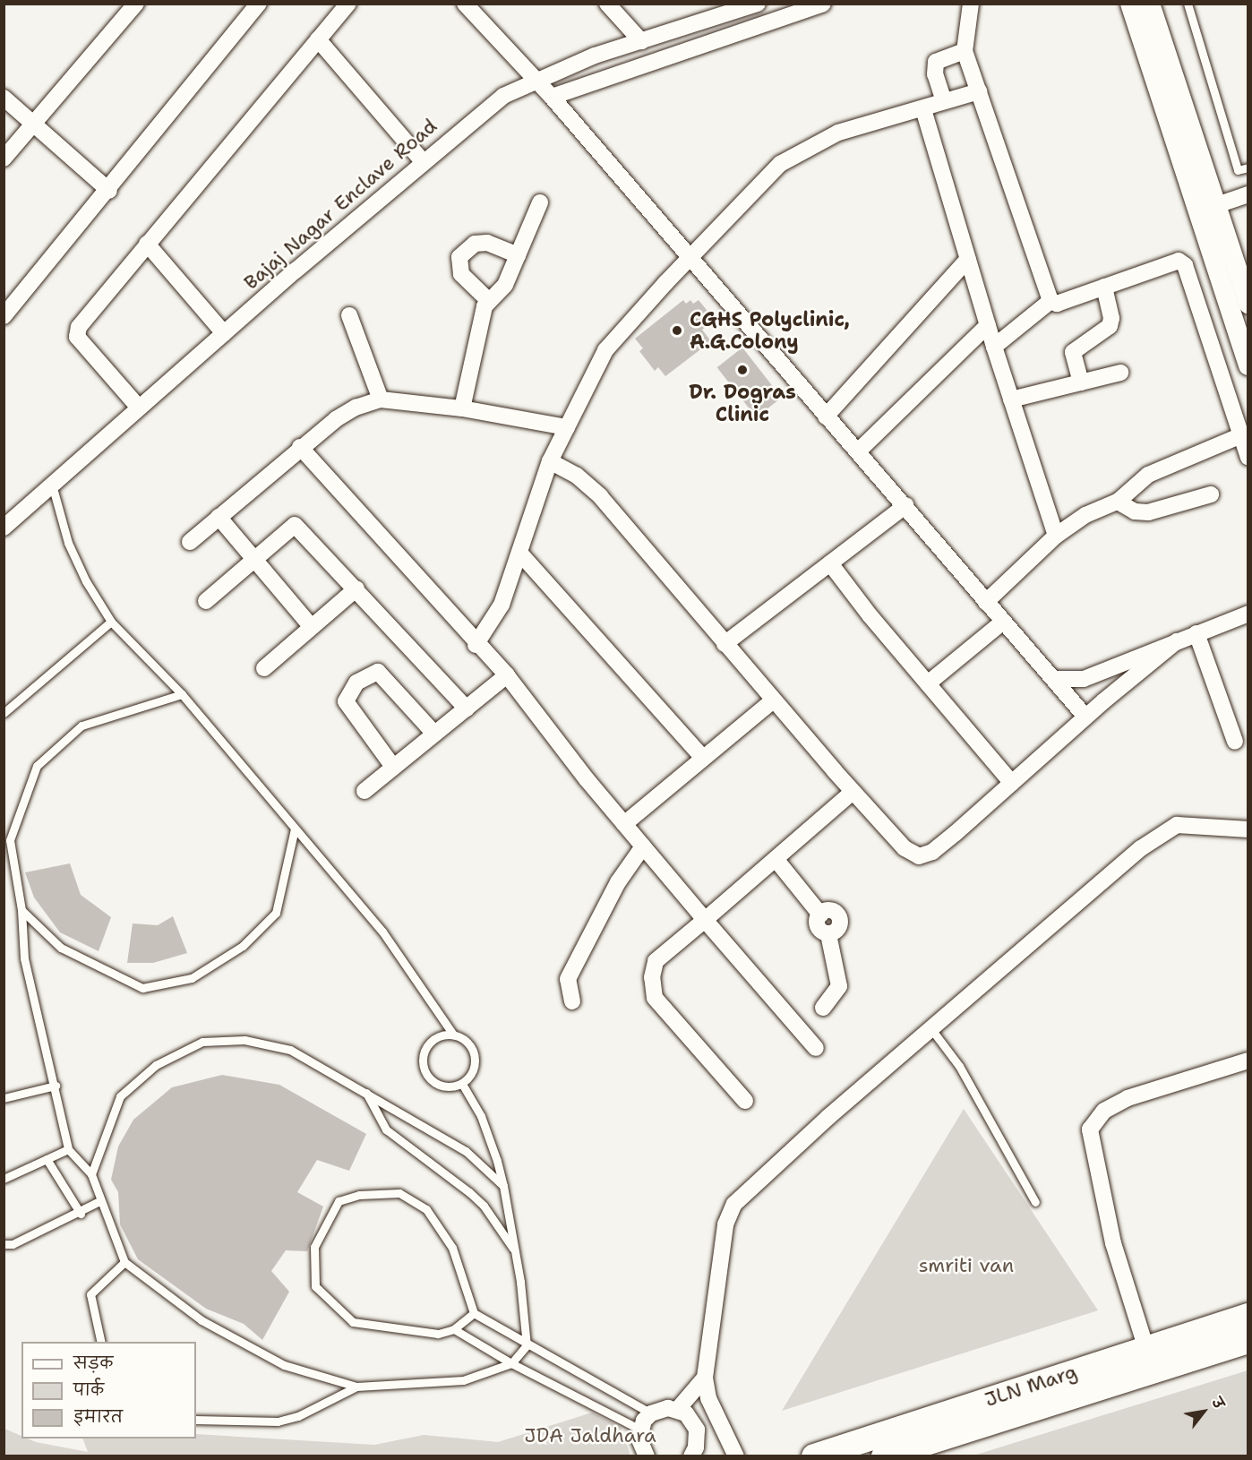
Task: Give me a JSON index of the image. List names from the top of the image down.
{
  "streets": {
    "main road": ["JLN Marg"],
    "street": ["Bajaj Nagar Enclave Road"]
  },
  "parks": ["smriti van", "JDA Jaldhara"],
  "places": ["CGHS Polyclinic, A.G.Colony", "Dr. Dogras Clinic"],
  "legend": ["सड़क", "पार्क", "इमारत"],
  "north": "top right"
}
